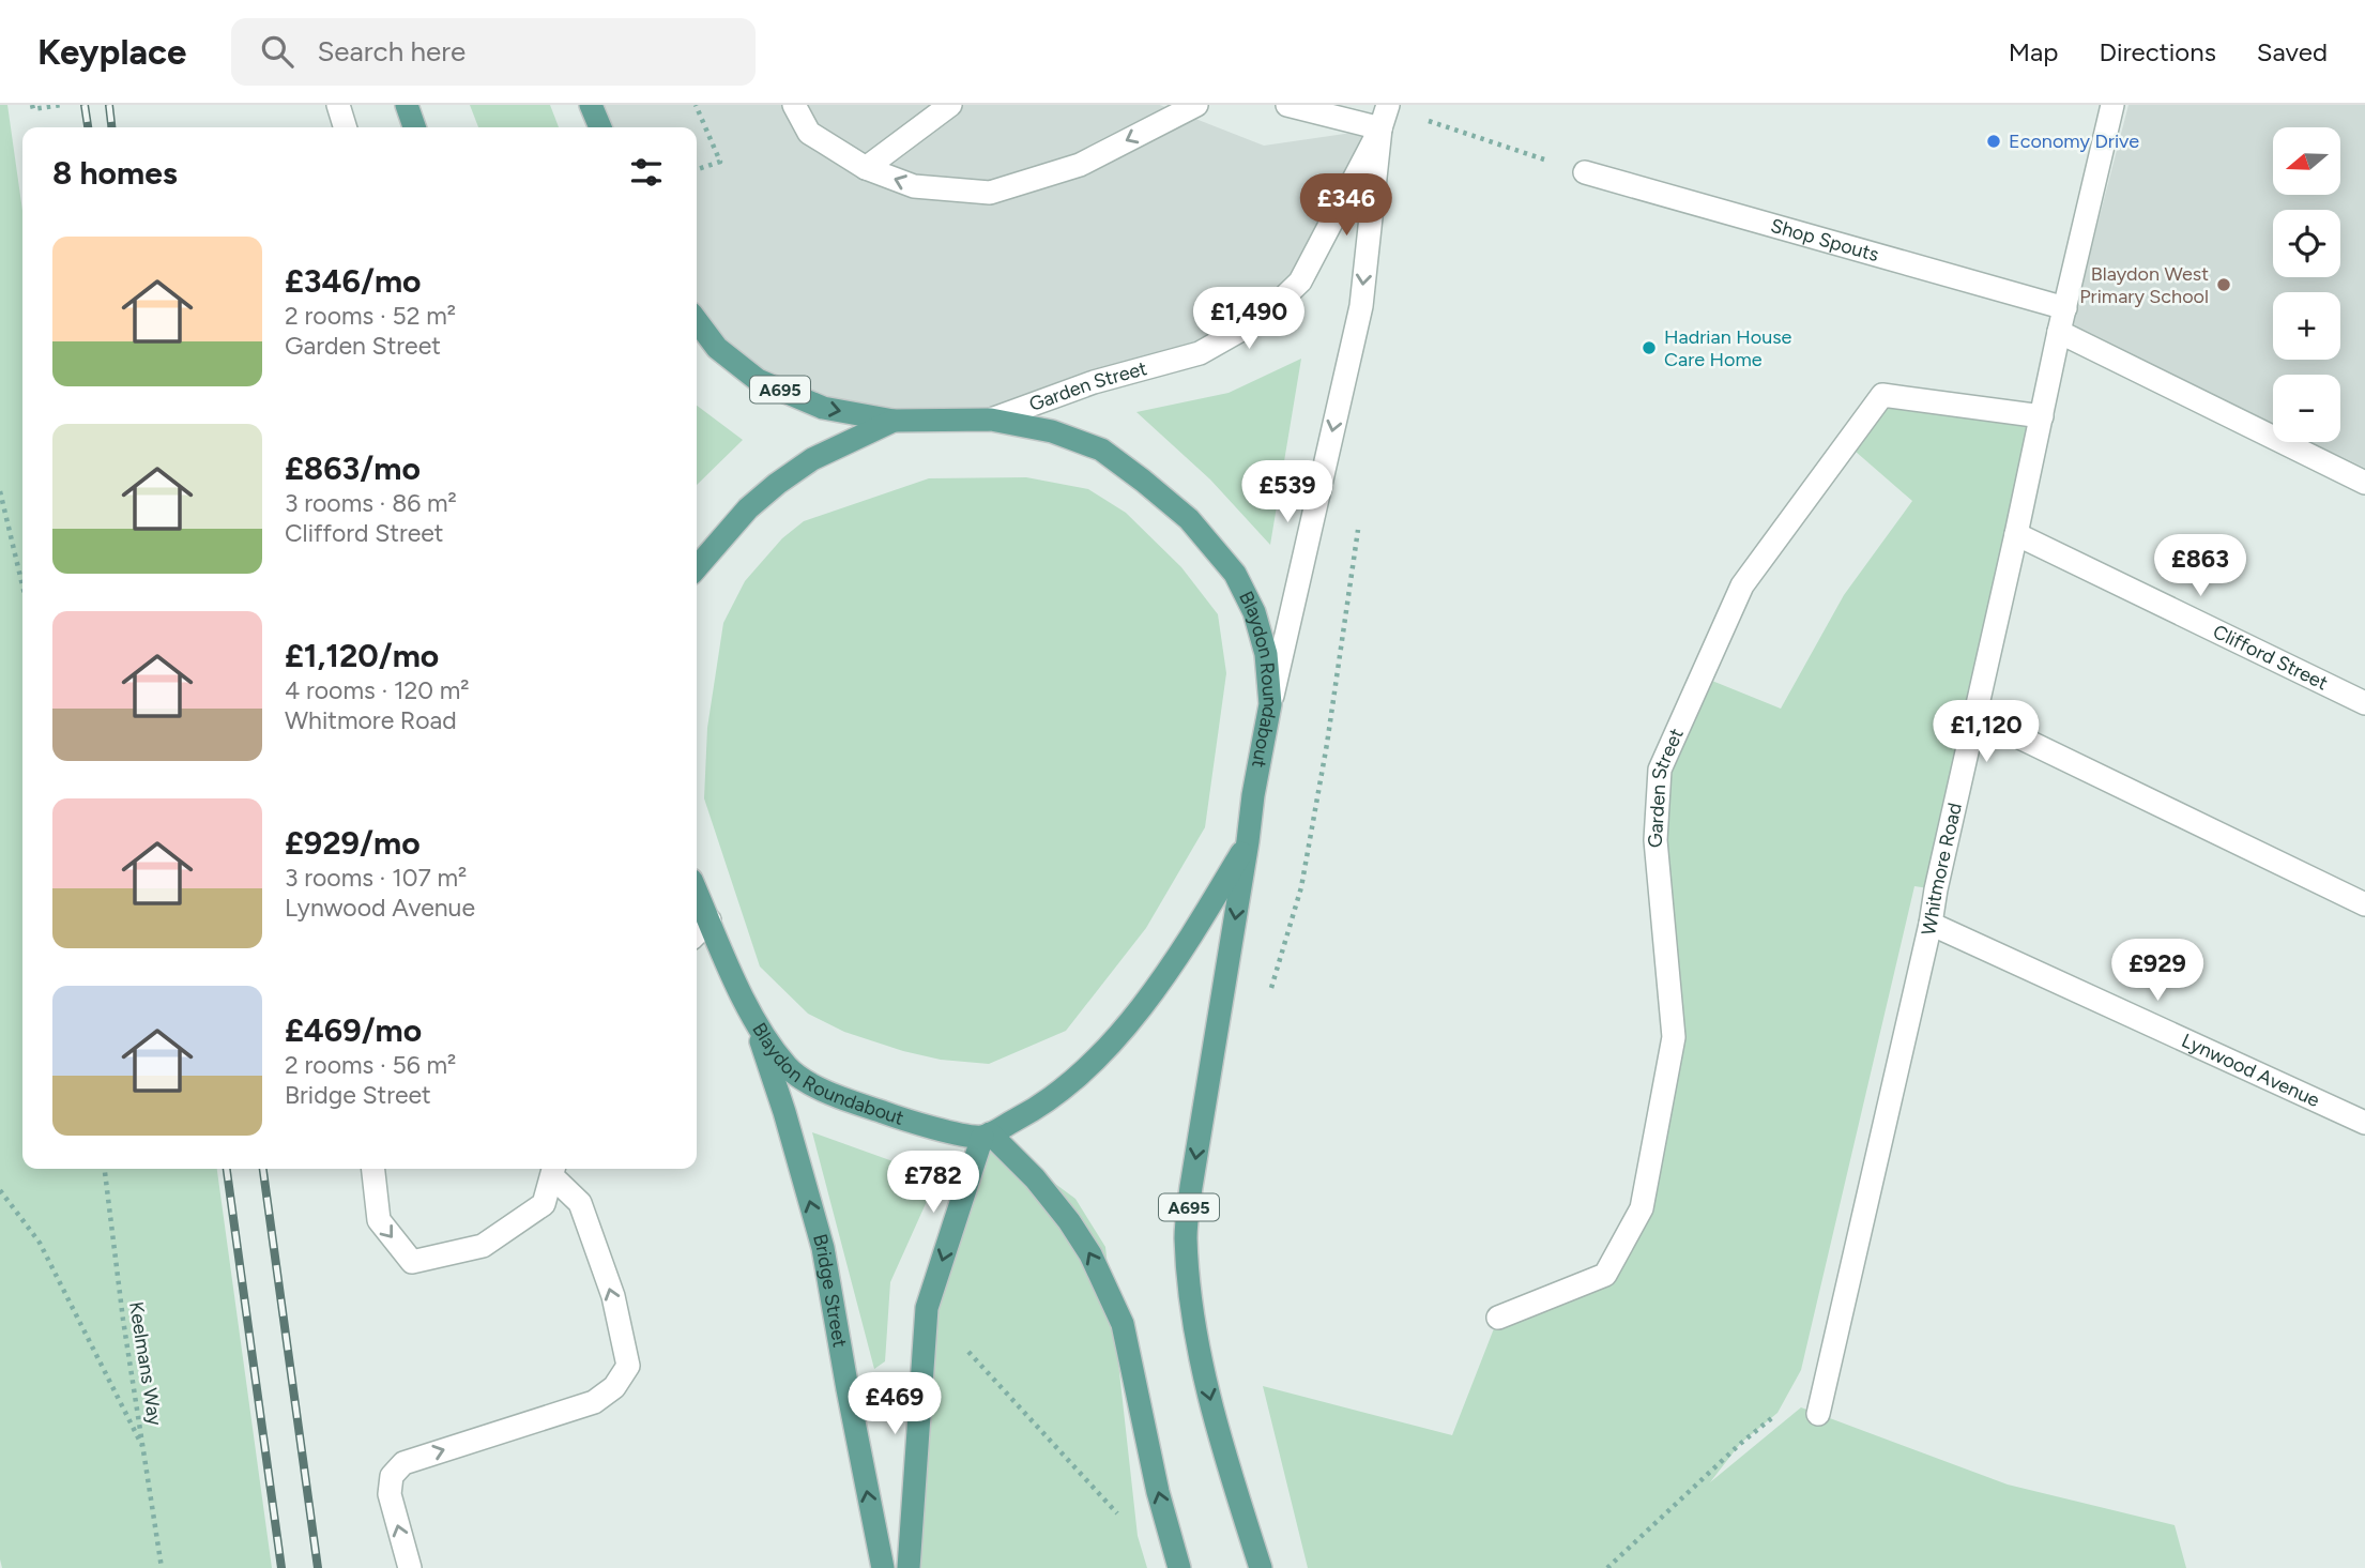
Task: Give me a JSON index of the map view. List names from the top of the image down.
{
  "streets": {
    "main road": ["A695", "Blaydon Roundabout", "Bridge Street"],
    "street": [
      "Shop Spouts",
      "Garden Street",
      "Clifford Street",
      "Whitmore Road",
      "Lynwood Avenue"
    ],
    "path": ["Keelmans Way"]
  },
  "crossings": [
    ["Shop Spouts", "Whitmore Road"],
    ["Garden Street", "Blaydon Roundabout"],
    ["Garden Street", "Whitmore Road"],
    ["A695", "Blaydon Roundabout"],
    ["Clifford Street", "Whitmore Road"],
    ["Blaydon Roundabout", "Bridge Street"],
    ["Whitmore Road", "Lynwood Avenue"]
  ],
  "places": ["Economy Drive", "Blaydon West Primary School", "Hadrian House Care Home"],
  "north": "left",
  "page": {
    "header": "Keyplace",
    "search": "Search here",
    "nav": ["Map", "Directions", "Saved"],
    "map_buttons": ["+", "−"],
    "heading": "8 homes",
    "price": [
      "£346",
      "£1,490",
      "£539",
      "£863",
      "£1,120",
      "£929",
      "£782",
      "£469"
    ],
    "list": [
      {
        "name": "£346/mo",
        "note": "2 rooms · 52 m² · Garden Street"
      },
      {
        "name": "£863/mo",
        "note": "3 rooms · 86 m² · Clifford Street"
      },
      {
        "name": "£1,120/mo",
        "note": "4 rooms · 120 m² · Whitmore Road"
      },
      {
        "name": "£929/mo",
        "note": "3 rooms · 107 m² · Lynwood Avenue"
      },
      {
        "name": "£469/mo",
        "note": "2 rooms · 56 m² · Bridge Street"
      }
    ]
  }
}
